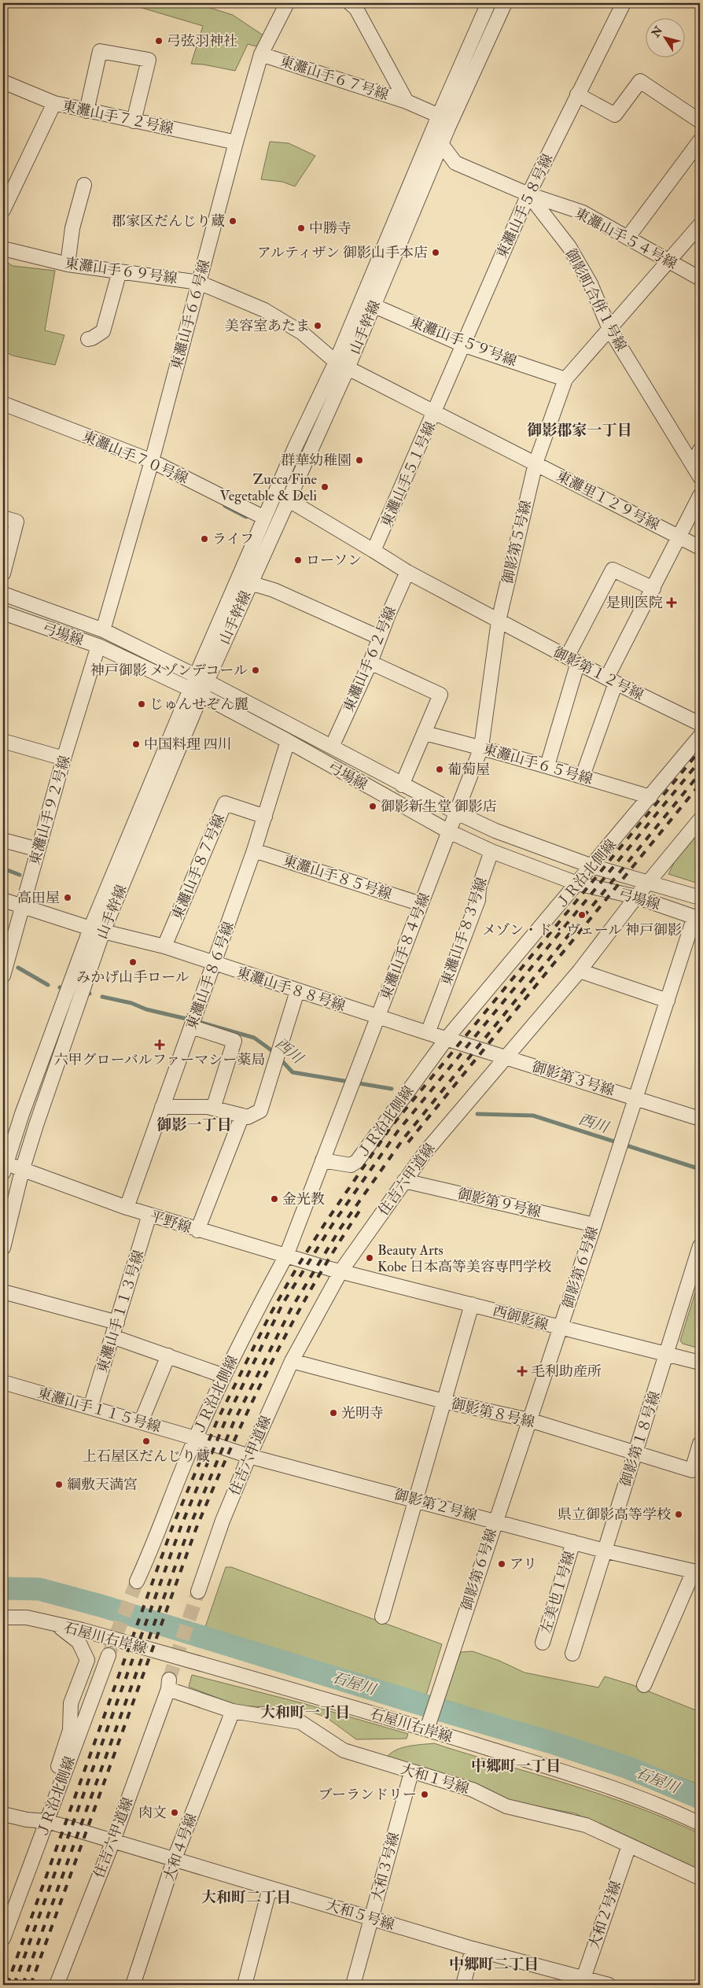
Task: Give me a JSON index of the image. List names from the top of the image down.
{
  "streets": {
    "street": [
      "東灘山手６７号線",
      "東灘山手７２号線",
      "東灘山手５８号線",
      "東灘山手５４号線",
      "東灘山手６９号線",
      "御影町合併１号線",
      "東灘山手６６号線",
      "山手幹線",
      "東灘山手５９号線",
      "東灘山手７０号線",
      "東灘山手５１号線",
      "東灘里１２９号線",
      "御影第５号線",
      "弓場線",
      "東灘山手６２号線",
      "御影第１２号線",
      "東灘山手６５号線",
      "東灘山手９２号線",
      "東灘山手８７号線",
      "ＪＲ沿北側線",
      "東灘山手８５号線",
      "東灘山手８３号線",
      "東灘山手８４号線",
      "東灘山手８６号線",
      "東灘山手８８号線",
      "御影第３号線",
      "住吉六甲道線",
      "御影第９号線",
      "平野線",
      "御影第６号線",
      "東灘山手１１３号線",
      "西御影線",
      "東灘山手１１５号線",
      "御影第８号線",
      "御影第１８号線",
      "御影第２号線",
      "左美也１号線",
      "石屋川右岸線",
      "大和１号線",
      "大和４号線",
      "大和３号線",
      "大和５号線",
      "大和２号線"
    ]
  },
  "crossings": [
    ["東灘山手６７号線", "東灘山手６６号線"],
    ["東灘山手７２号線", "東灘山手６６号線"],
    ["東灘山手５８号線", "東灘山手５４号線"],
    ["東灘山手５８号線", "東灘山手６９号線"],
    ["東灘山手５８号線", "御影町合併１号線"],
    ["東灘山手５８号線", "東灘山手５９号線"],
    ["東灘山手５８号線", "東灘山手５１号線"],
    ["東灘山手５４号線", "御影町合併１号線"],
    ["東灘山手６９号線", "東灘山手６６号線"],
    ["東灘山手６９号線", "山手幹線"],
    ["東灘山手６９号線", "東灘山手５１号線"],
    ["御影町合併１号線", "山手幹線"],
    ["東灘山手６６号線", "東灘山手７０号線"],
    ["東灘山手６６号線", "弓場線"],
    ["山手幹線", "東灘山手５９号線"],
    ["山手幹線", "東灘山手７０号線"],
    ["山手幹線", "弓場線"],
    ["山手幹線", "東灘山手８８号線"],
    ["山手幹線", "平野線"],
    ["東灘山手５１号線", "東灘里１２９号線"],
    ["東灘山手５１号線", "御影第５号線"],
    ["東灘里１２９号線", "御影第５号線"],
    ["御影第５号線", "御影第１２号線"],
    ["弓場線", "東灘山手６２号線"],
    ["弓場線", "東灘山手９２号線"],
    ["弓場線", "ＪＲ沿北側線"],
    ["弓場線", "東灘山手８３号線"],
    ["弓場線", "東灘山手８４号線"],
    ["弓場線", "東灘山手８６号線"],
    ["弓場線", "住吉六甲道線"],
    ["弓場線", "御影第６号線"],
    ["東灘山手６５号線", "ＪＲ沿北側線"],
    ["東灘山手９２号線", "東灘山手８８号線"],
    ["東灘山手８７号線", "東灘山手８６号線"],
    ["東灘山手８７号線", "東灘山手８８号線"],
    ["ＪＲ沿北側線", "東灘山手８４号線"],
    ["ＪＲ沿北側線", "東灘山手８８号線"],
    ["ＪＲ沿北側線", "御影第３号線"],
    ["ＪＲ沿北側線", "平野線"],
    ["ＪＲ沿北側線", "東灘山手１１５号線"],
    ["ＪＲ沿北側線", "御影第２号線"],
    ["ＪＲ沿北側線", "大和５号線"],
    ["東灘山手８５号線", "東灘山手８４号線"],
    ["東灘山手８５号線", "東灘山手８６号線"],
    ["東灘山手８３号線", "東灘山手８８号線"],
    ["東灘山手８４号線", "東灘山手８８号線"],
    ["東灘山手８６号線", "東灘山手８８号線"],
    ["東灘山手８６号線", "平野線"],
    ["東灘山手８８号線", "御影第３号線"],
    ["御影第３号線", "住吉六甲道線"],
    ["御影第３号線", "御影第６号線"],
    ["住吉六甲道線", "御影第９号線"],
    ["住吉六甲道線", "平野線"],
    ["住吉六甲道線", "西御影線"],
    ["住吉六甲道線", "御影第８号線"],
    ["住吉六甲道線", "御影第２号線"],
    ["住吉六甲道線", "大和１号線"],
    ["住吉六甲道線", "大和５号線"],
    ["御影第９号線", "御影第６号線"],
    ["平野線", "東灘山手１１３号線"],
    ["平野線", "西御影線"],
    ["御影第６号線", "西御影線"],
    ["御影第６号線", "御影第８号線"],
    ["御影第６号線", "御影第２号線"],
    ["御影第６号線", "石屋川右岸線"],
    ["東灘山手１１３号線", "東灘山手１１５号線"],
    ["西御影線", "御影第１８号線"],
    ["東灘山手１１５号線", "御影第２号線"],
    ["御影第８号線", "御影第１８号線"],
    ["御影第１８号線", "御影第２号線"],
    ["御影第２号線", "左美也１号線"],
    ["大和１号線", "大和４号線"],
    ["大和１号線", "大和３号線"],
    ["大和１号線", "大和２号線"],
    ["大和４号線", "大和５号線"],
    ["大和３号線", "大和５号線"],
    ["大和５号線", "大和２号線"]
  ],
  "districts": [
    "御影郡家一丁目",
    "御影一丁目",
    "大和町一丁目",
    "中郷町一丁目",
    "大和町二丁目",
    "中郷町二丁目"
  ],
  "water": ["西川", "石屋川"],
  "places": {
    "other": [
      "弓弦羽神社",
      "郡家区だんじり蔵",
      "中勝寺",
      "アルティザン 御影山手本店",
      "美容室あたま",
      "群華幼稚園",
      "Zucca Fine Vegetable & Deli",
      "ライフ",
      "ローソン",
      "神戸御影 メゾンデコール",
      "じゅんせぞん麗",
      "中国料理 四川",
      "葡萄屋",
      "御影新生堂 御影店",
      "高田屋",
      "メゾン・ド・ヴェール 神戸御影",
      "みかげ山手ロール",
      "金光教",
      "Beauty Arts Kobe 日本高等美容専門学校",
      "光明寺",
      "上石屋区だんじり蔵",
      "綱敷天満宮",
      "県立御影高等学校",
      "アリ",
      "ブーランドリー",
      "肉文"
    ],
    "health": ["是則医院", "六甲グローバルファーマシー薬局", "毛利助産所"]
  },
  "north": "top left"
}
